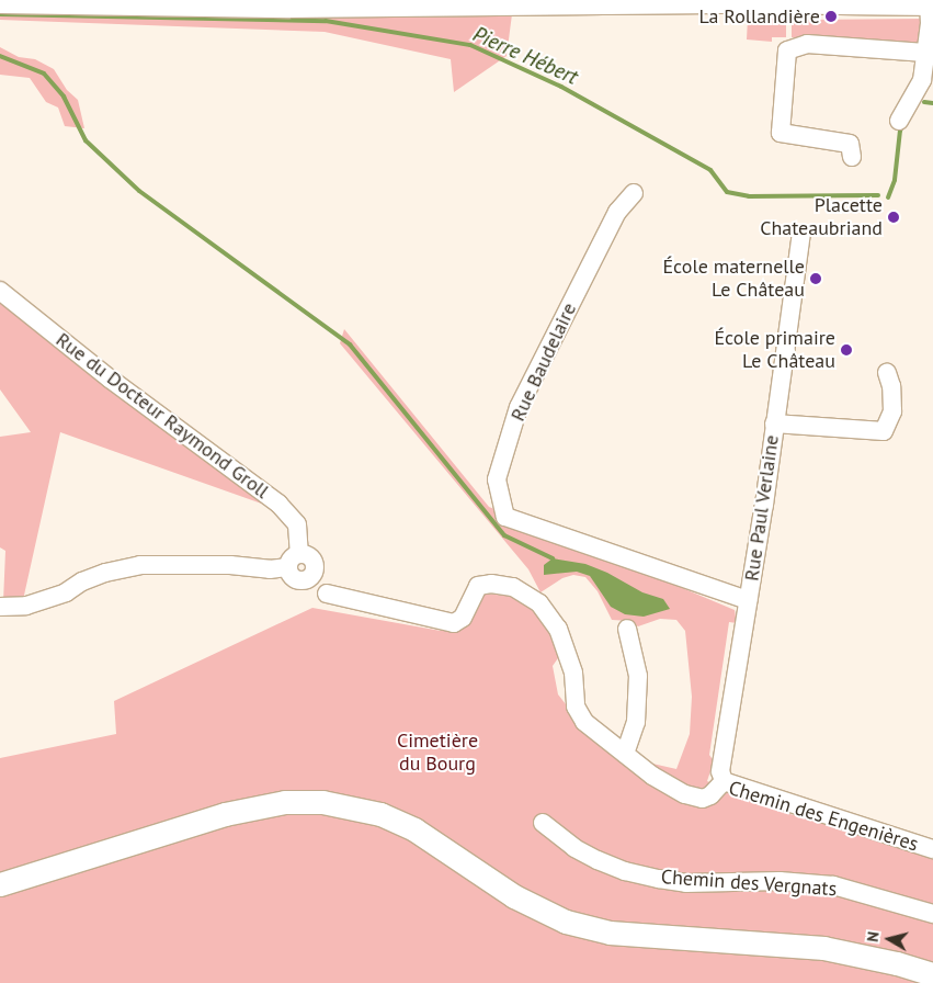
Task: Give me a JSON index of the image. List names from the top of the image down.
{
  "streets": {
    "street": [
      "Rue Baudelaire",
      "Rue du Docteur Raymond Groll",
      "Rue Paul Verlaine",
      "Chemin des Engenières",
      "Chemin des Vergnats"
    ]
  },
  "crossings": [
    ["Rue Baudelaire", "Rue Paul Verlaine"],
    ["Rue Paul Verlaine", "Chemin des Engenières"]
  ],
  "water": ["Pierre Hébert"],
  "parks": ["Cimetière du Bourg"],
  "places": [
    "La Rollandière",
    "Placette Chateaubriand",
    "École maternelle Le Château",
    "École primaire Le Château"
  ],
  "north": "left"
}
